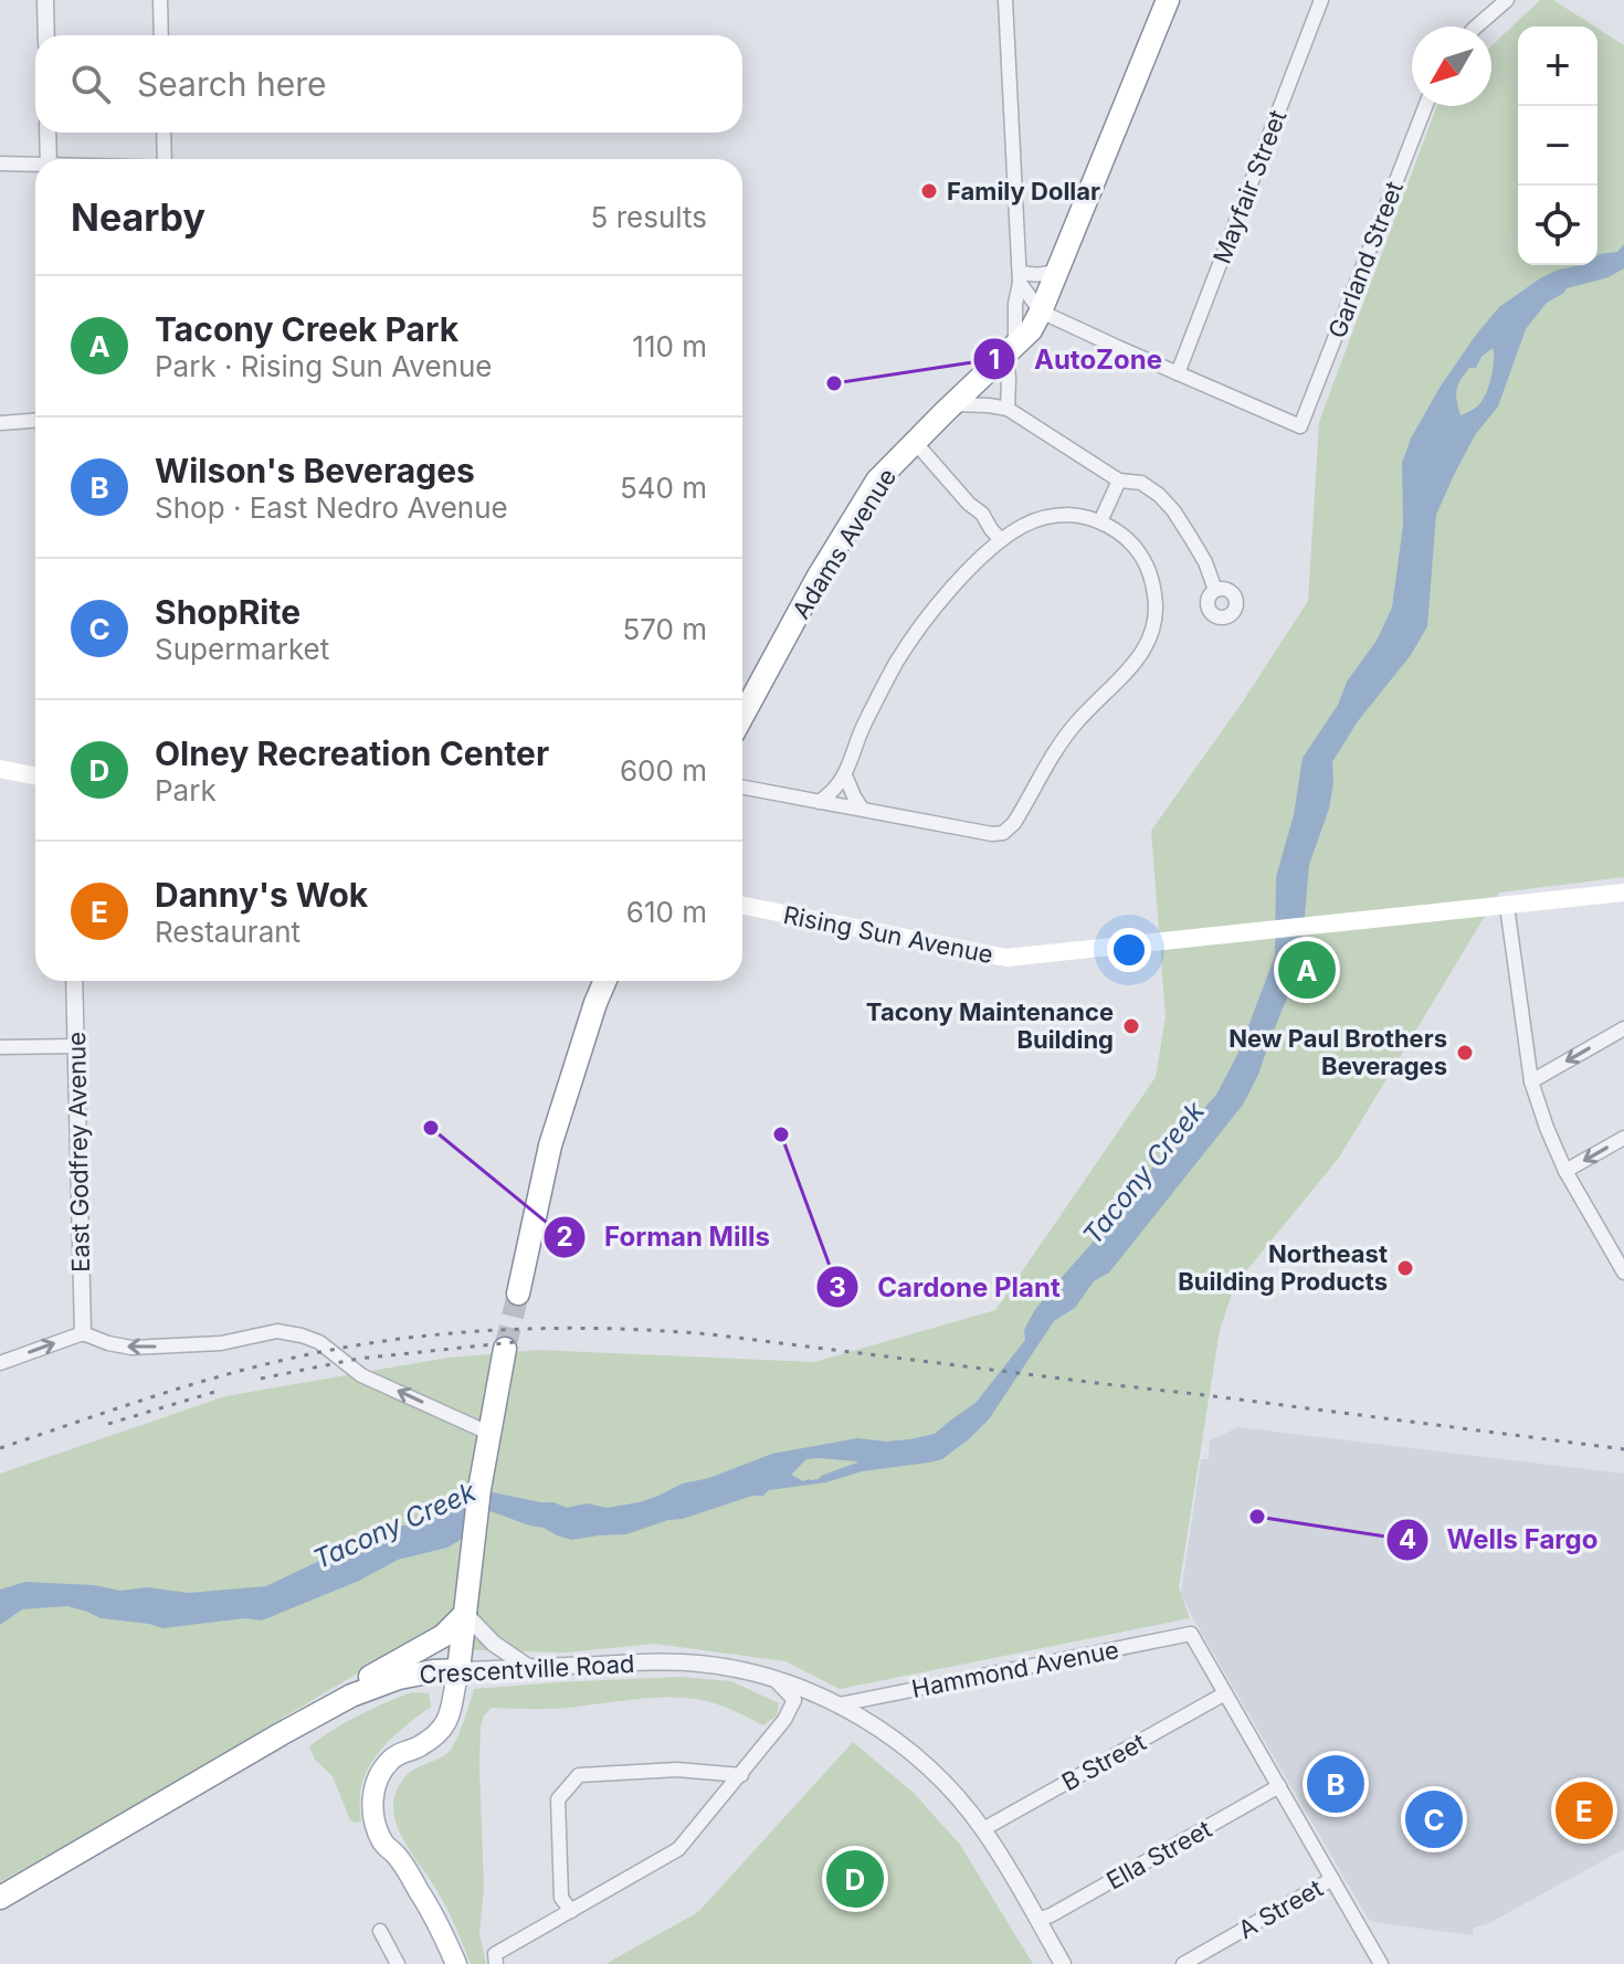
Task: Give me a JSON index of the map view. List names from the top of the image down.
{
  "streets": {
    "highway": ["Adams Avenue", "Crescentville Road"],
    "main road": ["Rising Sun Avenue"],
    "street": [
      "Mayfair Street",
      "Garland Street",
      "East Godfrey Avenue",
      "Hammond Avenue",
      "B Street",
      "Ella Street",
      "A Street"
    ]
  },
  "crossings": [
    ["Mayfair Street", "Garland Street"],
    ["Crescentville Road", "Hammond Avenue"],
    ["Crescentville Road", "B Street"],
    ["Crescentville Road", "Ella Street"],
    ["Hammond Avenue", "B Street"]
  ],
  "water": ["Tacony Creek"],
  "places": [
    "Family Dollar",
    "AutoZone",
    "Tacony Maintenance Building",
    "New Paul Brothers Beverages",
    "Forman Mills",
    "Cardone Plant",
    "Northeast Building Products",
    "Wells Fargo"
  ],
  "north": "bottom left",
  "page": {
    "map_buttons": ["+", "−"],
    "search": "Search here",
    "heading": ["Nearby", "5 results"],
    "list": [
      {
        "mark": "A",
        "name": "Tacony Creek Park",
        "note": "Park · Rising Sun Avenue",
        "value": "110 m"
      },
      {
        "mark": "B",
        "name": "Wilson's Beverages",
        "note": "Shop · East Nedro Avenue",
        "value": "540 m"
      },
      {
        "mark": "C",
        "name": "ShopRite",
        "note": "Supermarket",
        "value": "570 m"
      },
      {
        "mark": "D",
        "name": "Olney Recreation Center",
        "note": "Park",
        "value": "600 m"
      },
      {
        "mark": "E",
        "name": "Danny's Wok",
        "note": "Restaurant",
        "value": "610 m"
      }
    ],
    "pins": [
      "A",
      "B",
      "E",
      "C",
      "D"
    ]
  }
}
